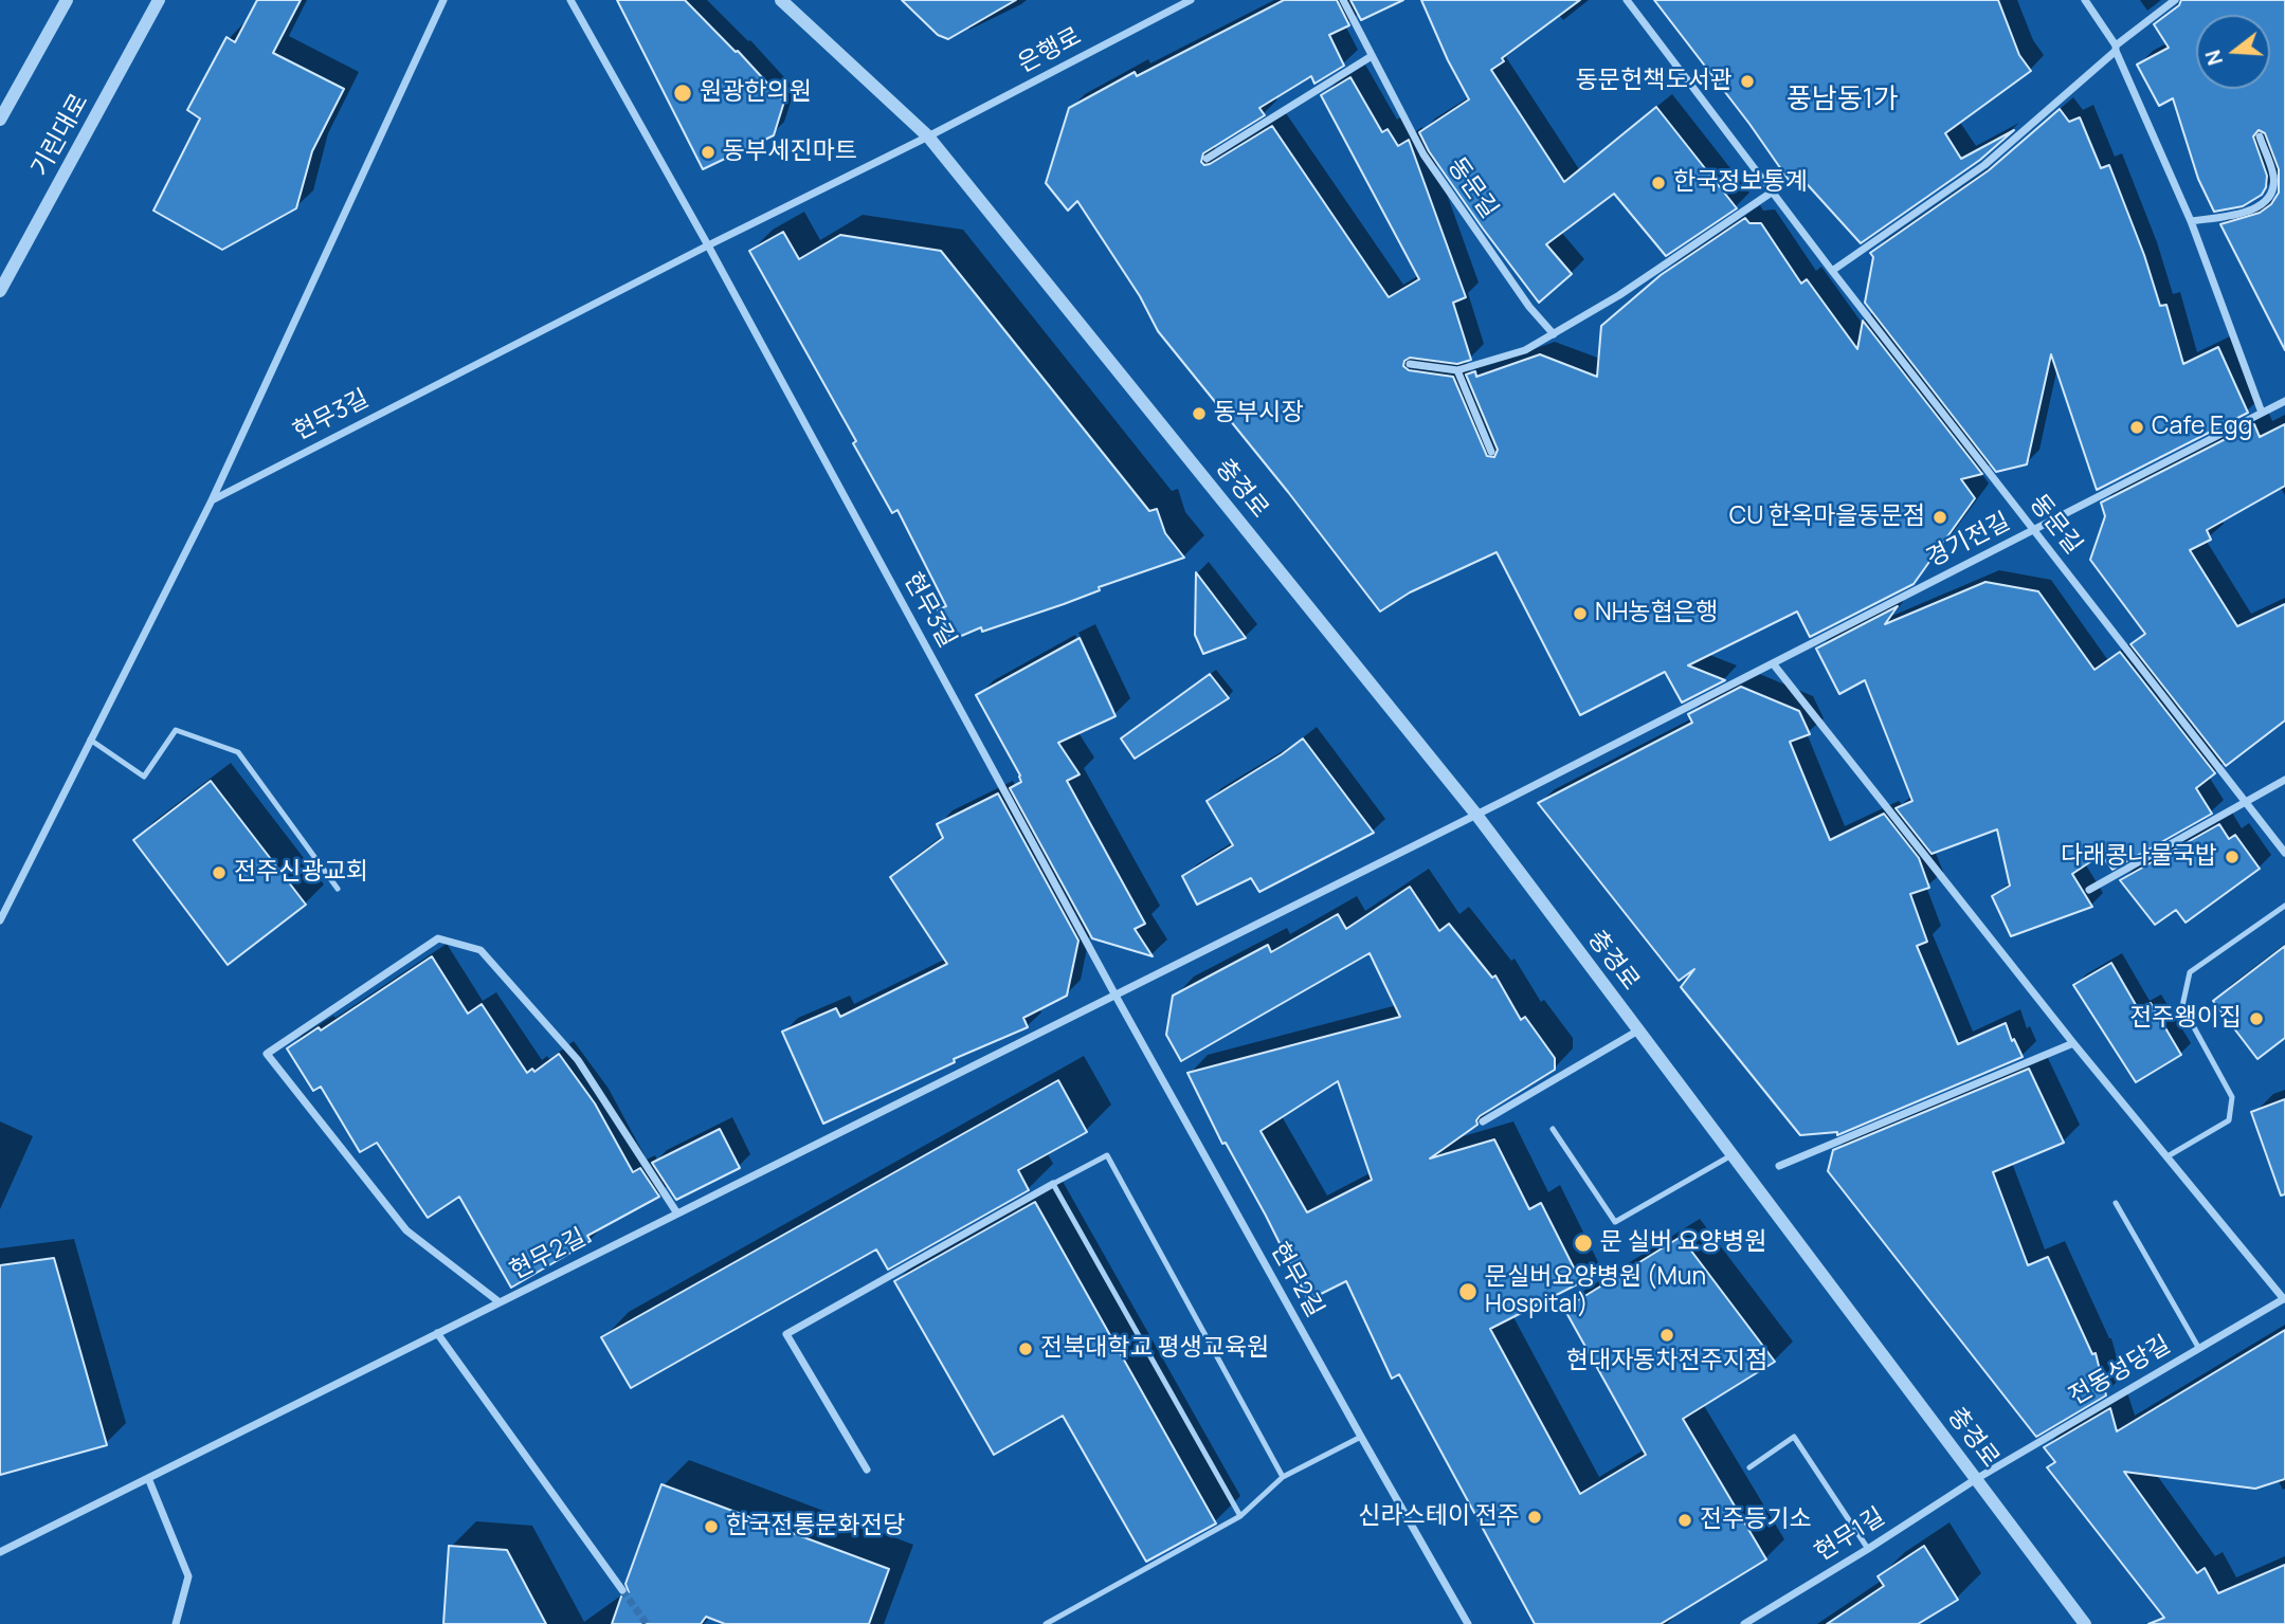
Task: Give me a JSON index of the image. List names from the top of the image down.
{
  "streets": {
    "street": [
      "은행로",
      "기린대로",
      "동문길",
      "현무3길",
      "충경로",
      "경기전길",
      "현무2길",
      "전동성당길",
      "현무1길"
    ]
  },
  "crossings": [
    ["은행로", "현무3길"],
    ["은행로", "충경로"],
    ["동문길", "경기전길"],
    ["현무3길", "충경로"],
    ["현무3길", "현무2길"],
    ["충경로", "경기전길"],
    ["충경로", "현무2길"],
    ["충경로", "전동성당길"],
    ["충경로", "현무1길"],
    ["경기전길", "현무2길"],
    ["전동성당길", "현무1길"]
  ],
  "districts": ["풍남동1가"],
  "places": [
    "동문헌책도서관",
    "원광한의원",
    "동부세진마트",
    "한국정보통계",
    "동부시장",
    "Cafe Egg",
    "CU 한옥마을동문점",
    "NH농협은행",
    "다래콩나물국밥",
    "전주신광교회",
    "전주왱이집",
    "문 실버 요양병원",
    "문실버요양병원 (Mun Hospital)",
    "현대자동차전주지점",
    "전북대학교 평생교육원",
    "신라스테이 전주",
    "전주등기소",
    "한국전통문화전당"
  ],
  "north": "left"
}
